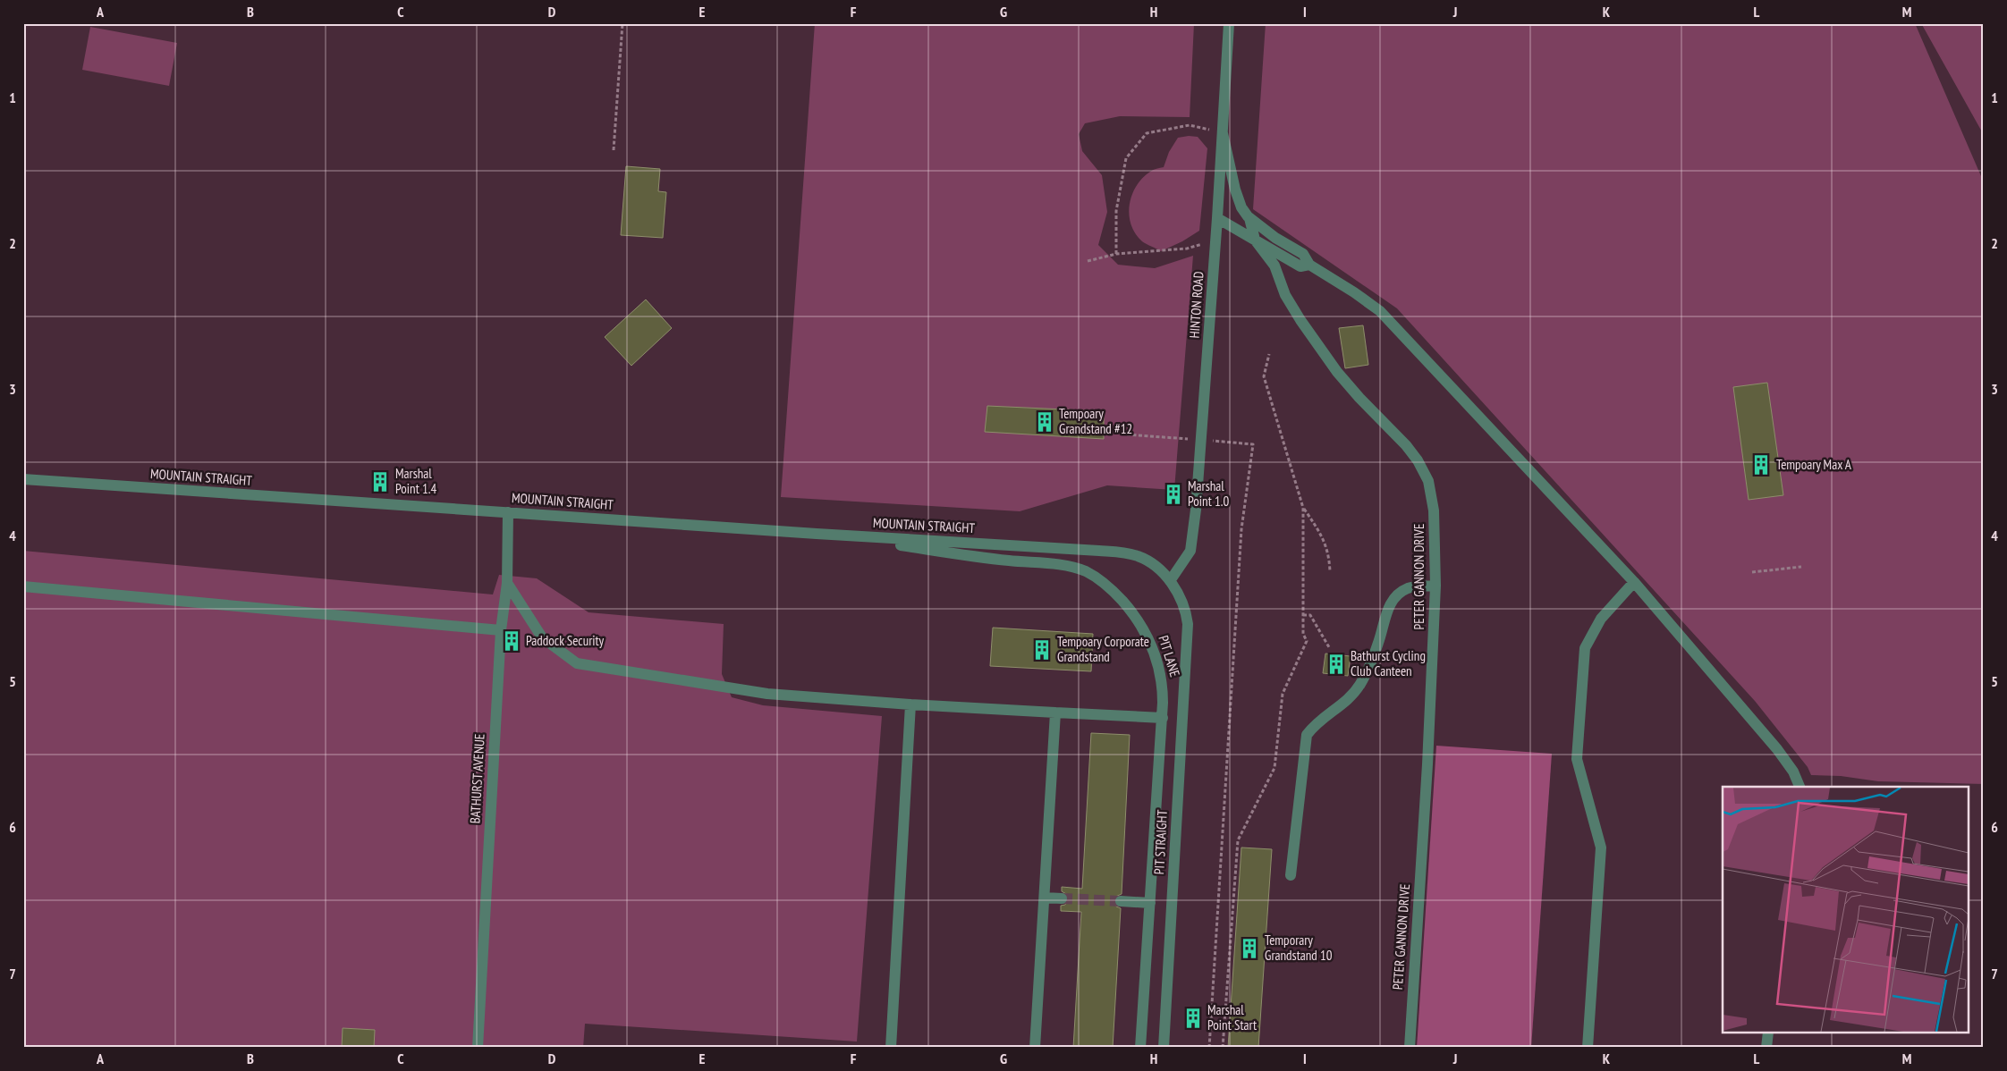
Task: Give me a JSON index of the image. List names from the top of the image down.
{
  "streets": {
    "street": [
      "HINTON ROAD",
      "MOUNTAIN STRAIGHT",
      "PETER GANNON DRIVE",
      "PIT LANE",
      "BATHURST AVENUE",
      "PIT STRAIGHT"
    ]
  },
  "crossings": [
    ["HINTON ROAD", "MOUNTAIN STRAIGHT"],
    ["HINTON ROAD", "PIT STRAIGHT"],
    ["MOUNTAIN STRAIGHT", "PIT LANE"],
    ["MOUNTAIN STRAIGHT", "BATHURST AVENUE"],
    ["MOUNTAIN STRAIGHT", "PIT STRAIGHT"]
  ],
  "places": {
    "building": [
      "Tempoary Grandstand #12",
      "Tempoary Max A",
      "Marshal Point 1.4",
      "Marshal Point 1.0",
      "Paddock Security",
      "Tempoary Corporate Grandstand",
      "Bathurst Cycling Club Canteen",
      "Temporary Grandstand 10",
      "Marshal Point Start"
    ]
  },
  "grid": {
    "columns": [
      "A",
      "B",
      "C",
      "D",
      "E",
      "F",
      "G",
      "H",
      "I",
      "J",
      "K",
      "L",
      "M"
    ],
    "rows": [
      "1",
      "2",
      "3",
      "4",
      "5",
      "6",
      "7"
    ]
  }
}
